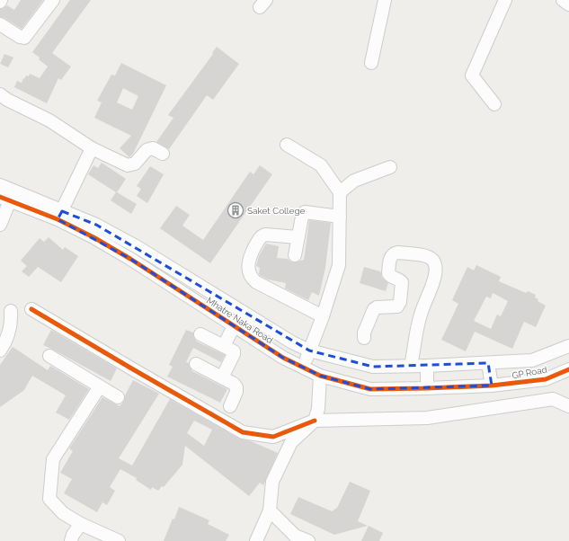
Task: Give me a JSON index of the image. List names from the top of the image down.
{
  "streets": {
    "street": ["Mhatre Naka Road", "GP Road"]
  },
  "crossings": [
    ["Mhatre Naka Road", "GP Road"]
  ],
  "places": {
    "building": ["Saket College"]
  }
}
